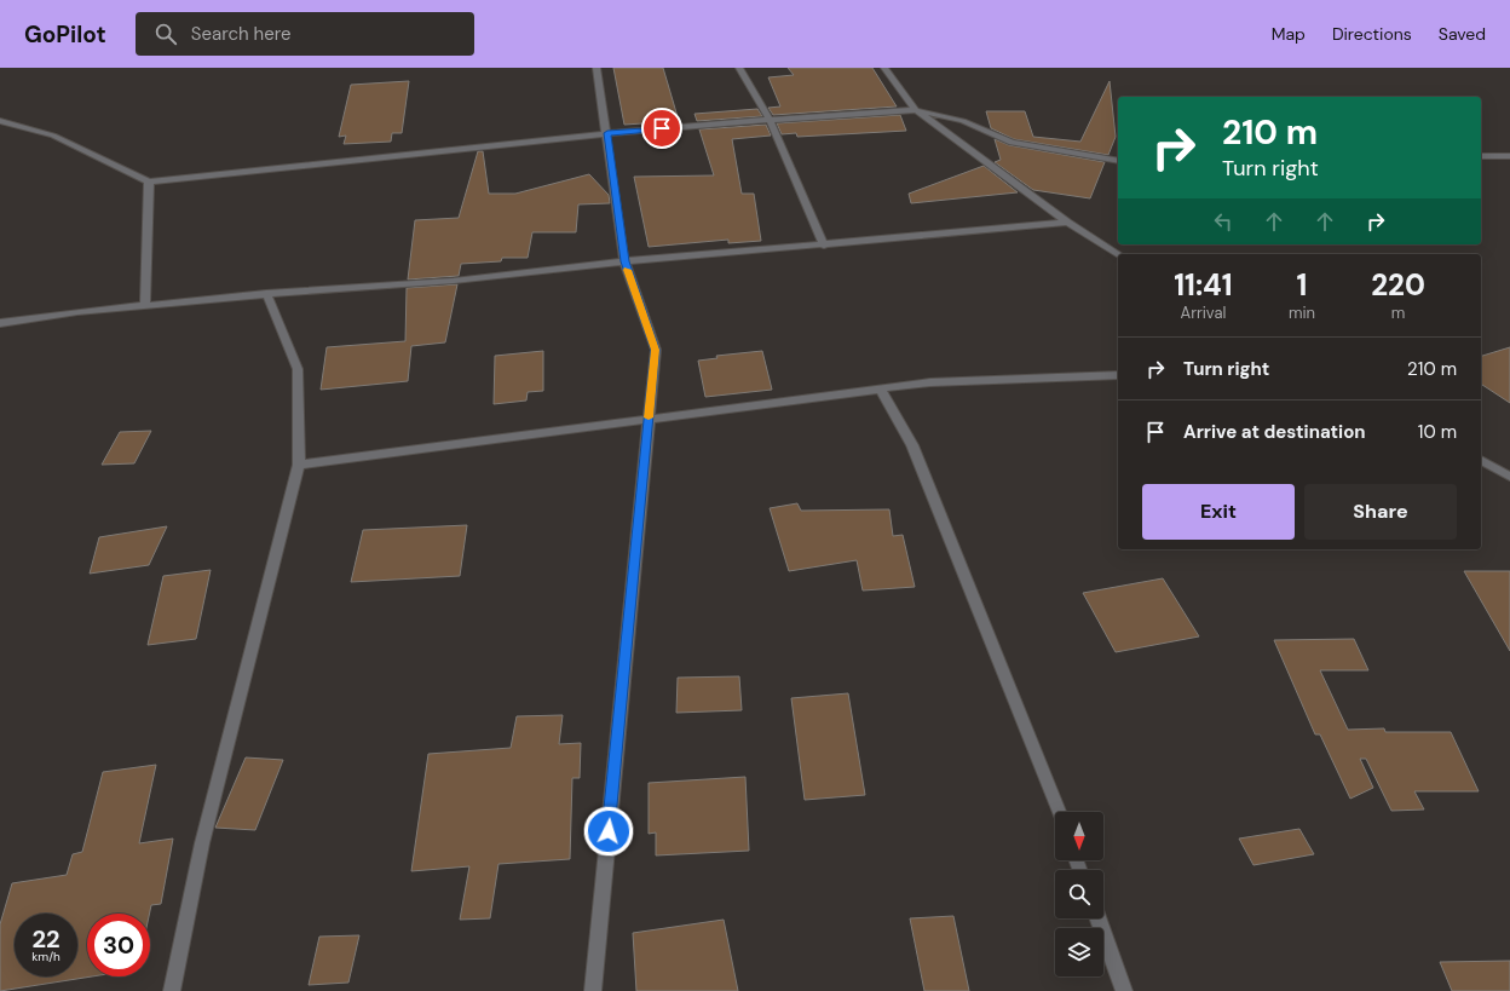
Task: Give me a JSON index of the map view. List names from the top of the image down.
{
  "north": "bottom",
  "page": {
    "header": "GoPilot",
    "search": "Search here",
    "nav": ["Map", "Directions", "Saved"],
    "turn": ["210 m", "Turn right"],
    "eta": [
      "11:41",
      "Arrival",
      "1",
      "min",
      "220",
      "m"
    ],
    "list": [
      {
        "name": "Turn right",
        "value": "210 m"
      },
      {
        "name": "Arrive at destination",
        "value": "10 m"
      }
    ],
    "buttons": ["Exit", "Share"],
    "speed": "22 km/h",
    "limit": "30"
  }
}
